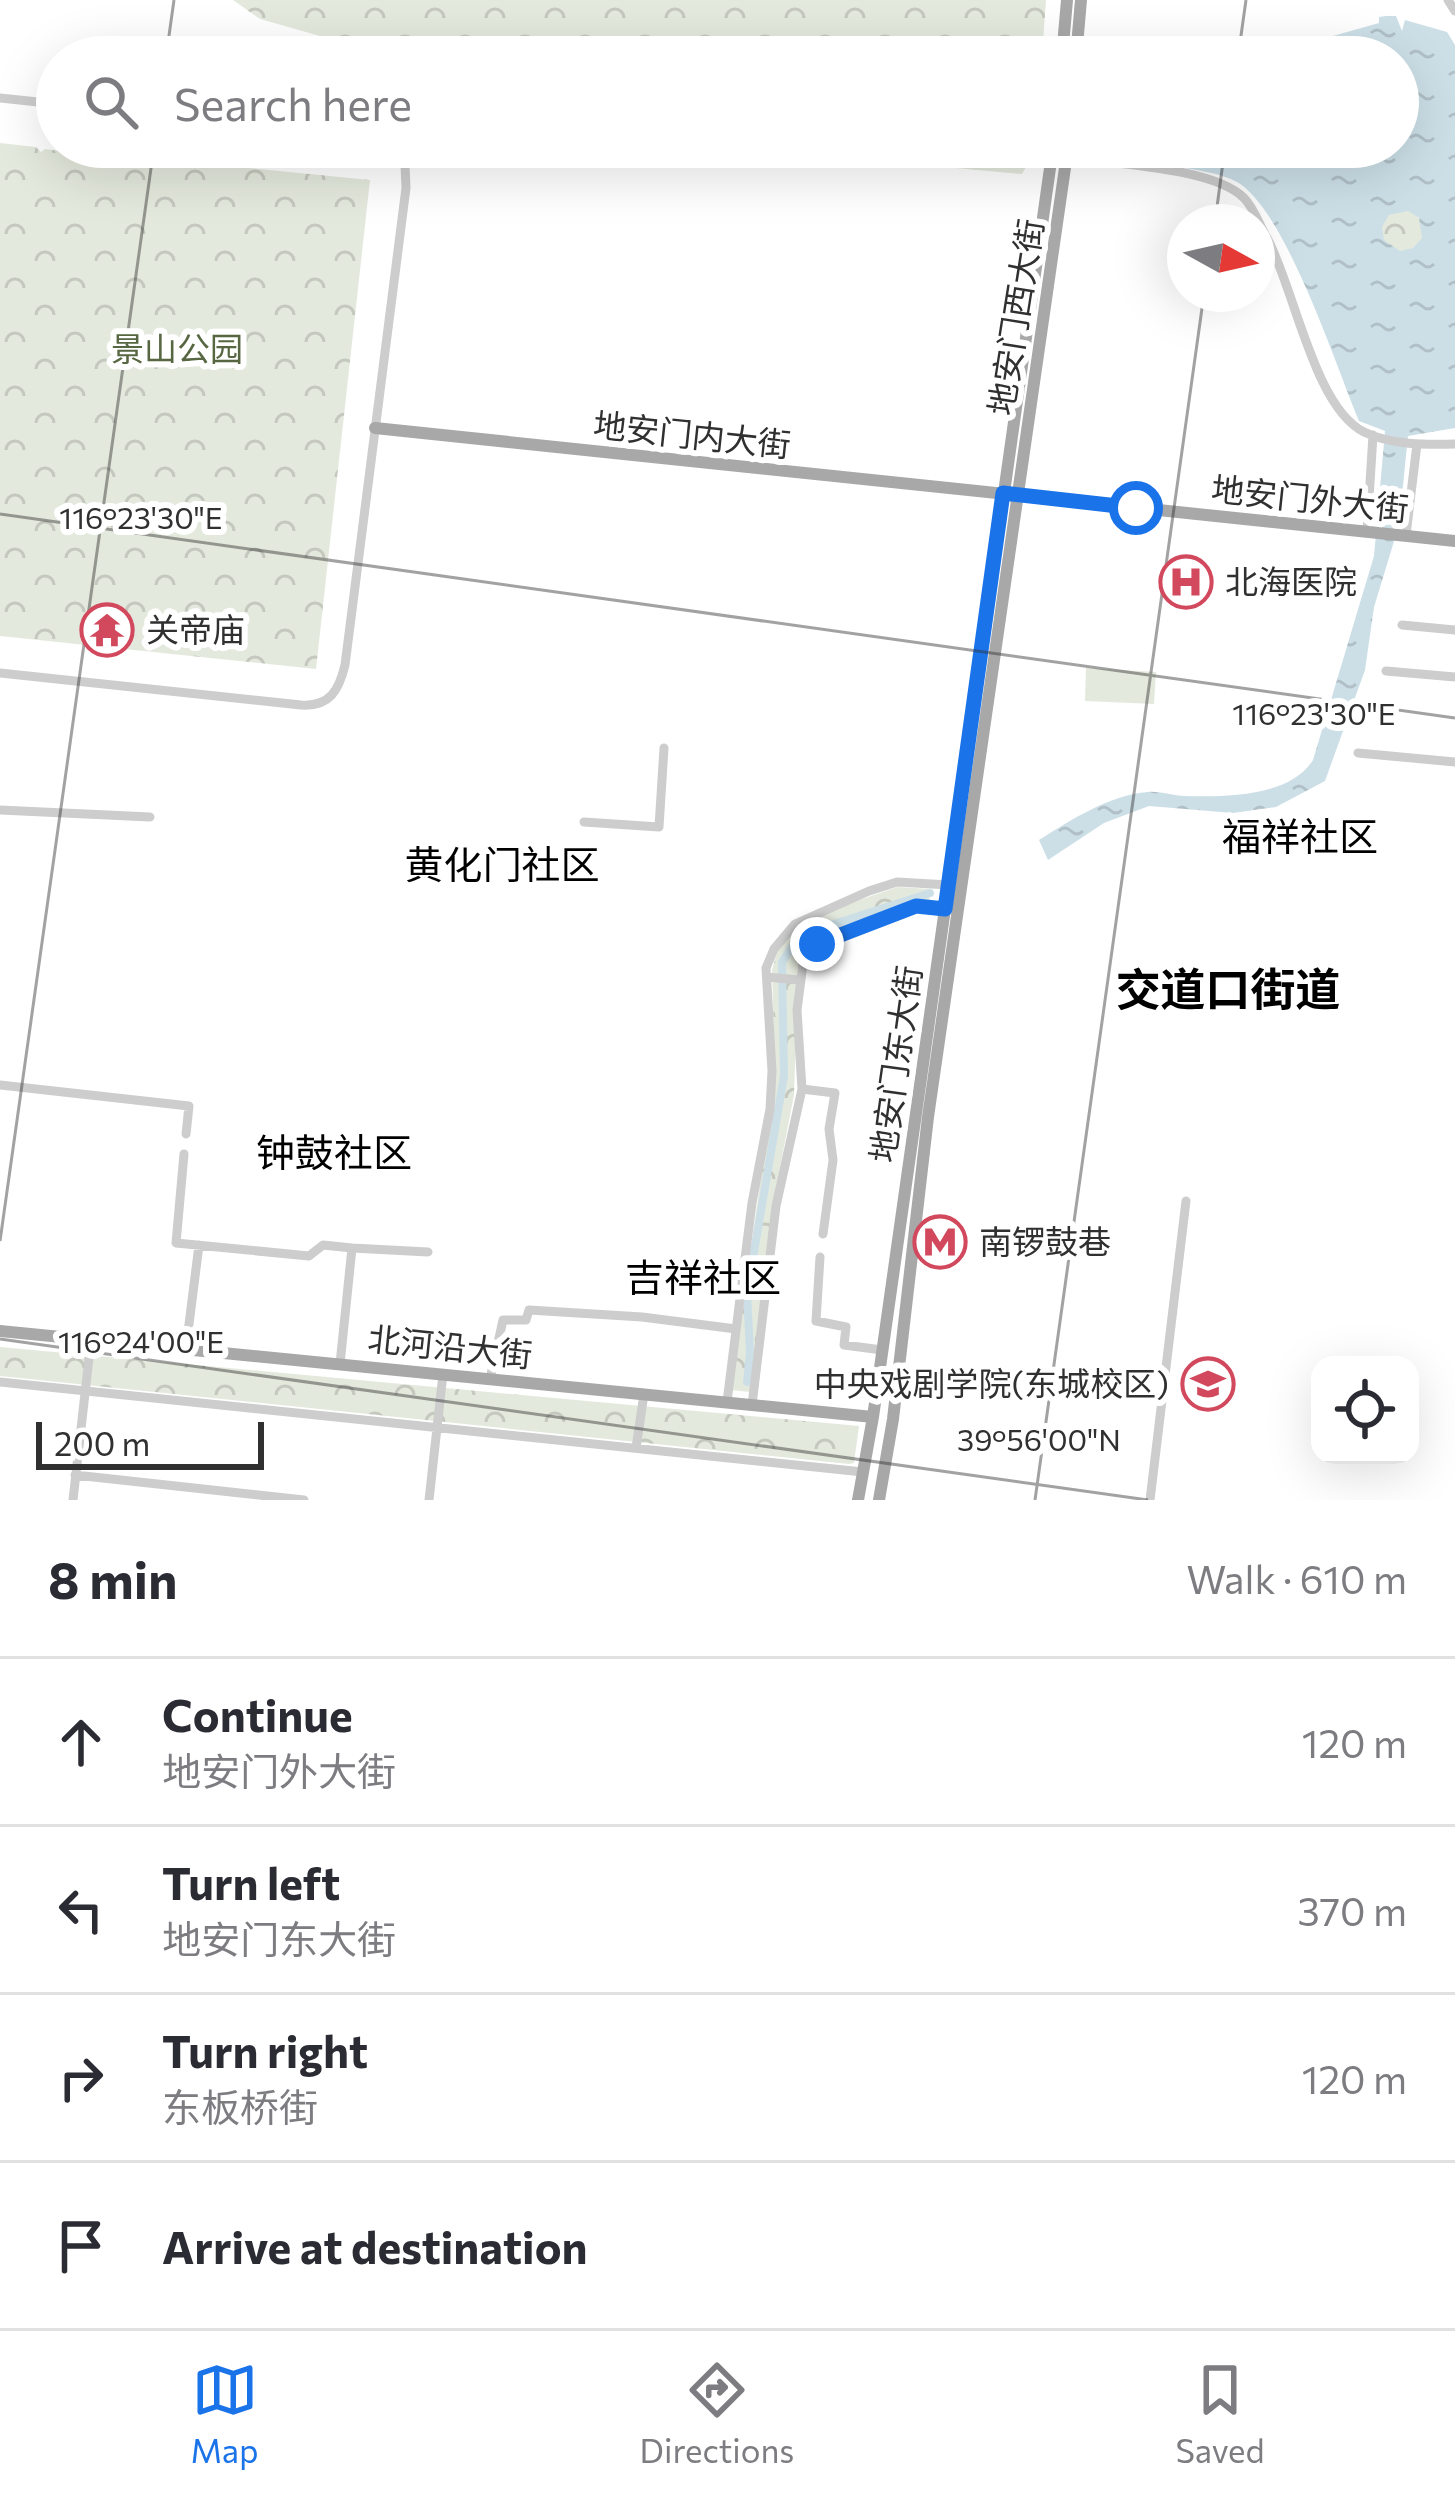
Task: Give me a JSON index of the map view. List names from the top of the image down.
{
  "streets": {
    "main road": [
      "地安门西大街",
      "地安门内大街",
      "地安门外大街",
      "地安门东大街",
      "北河沿大街"
    ]
  },
  "crossings": [
    ["地安门西大街", "地安门内大街"],
    ["地安门西大街", "地安门外大街"],
    ["地安门西大街", "地安门东大街"],
    ["地安门内大街", "地安门外大街"],
    ["地安门内大街", "地安门东大街"],
    ["地安门外大街", "地安门东大街"],
    ["地安门东大街", "北河沿大街"]
  ],
  "districts": [
    "福祥社区",
    "黄化门社区",
    "交道口街道",
    "钟鼓社区",
    "吉祥社区"
  ],
  "parks": ["景山公园"],
  "places": {
    "hospital": ["北海医院"],
    "temple": ["关帝庙"],
    "metro station": ["南锣鼓巷"],
    "school or university": ["中央戏剧学院(东城校区)"]
  },
  "scale_bar": "200 m",
  "north": "right",
  "page": {
    "search": "Search here",
    "scale": "200 m",
    "heading": ["8 min", "Walk · 610 m"],
    "list": [
      ["Continue", "地安门外大街", "120 m"],
      ["Turn left", "地安门东大街", "370 m"],
      ["Turn right", "东板桥街", "120 m"],
      "Arrive at destination"
    ],
    "nav": ["Map", "Directions", "Saved"]
  },
  "coordinates": ["116°23'30\"E", "116°24'00\"E", "39°56'00\"N"]
}
